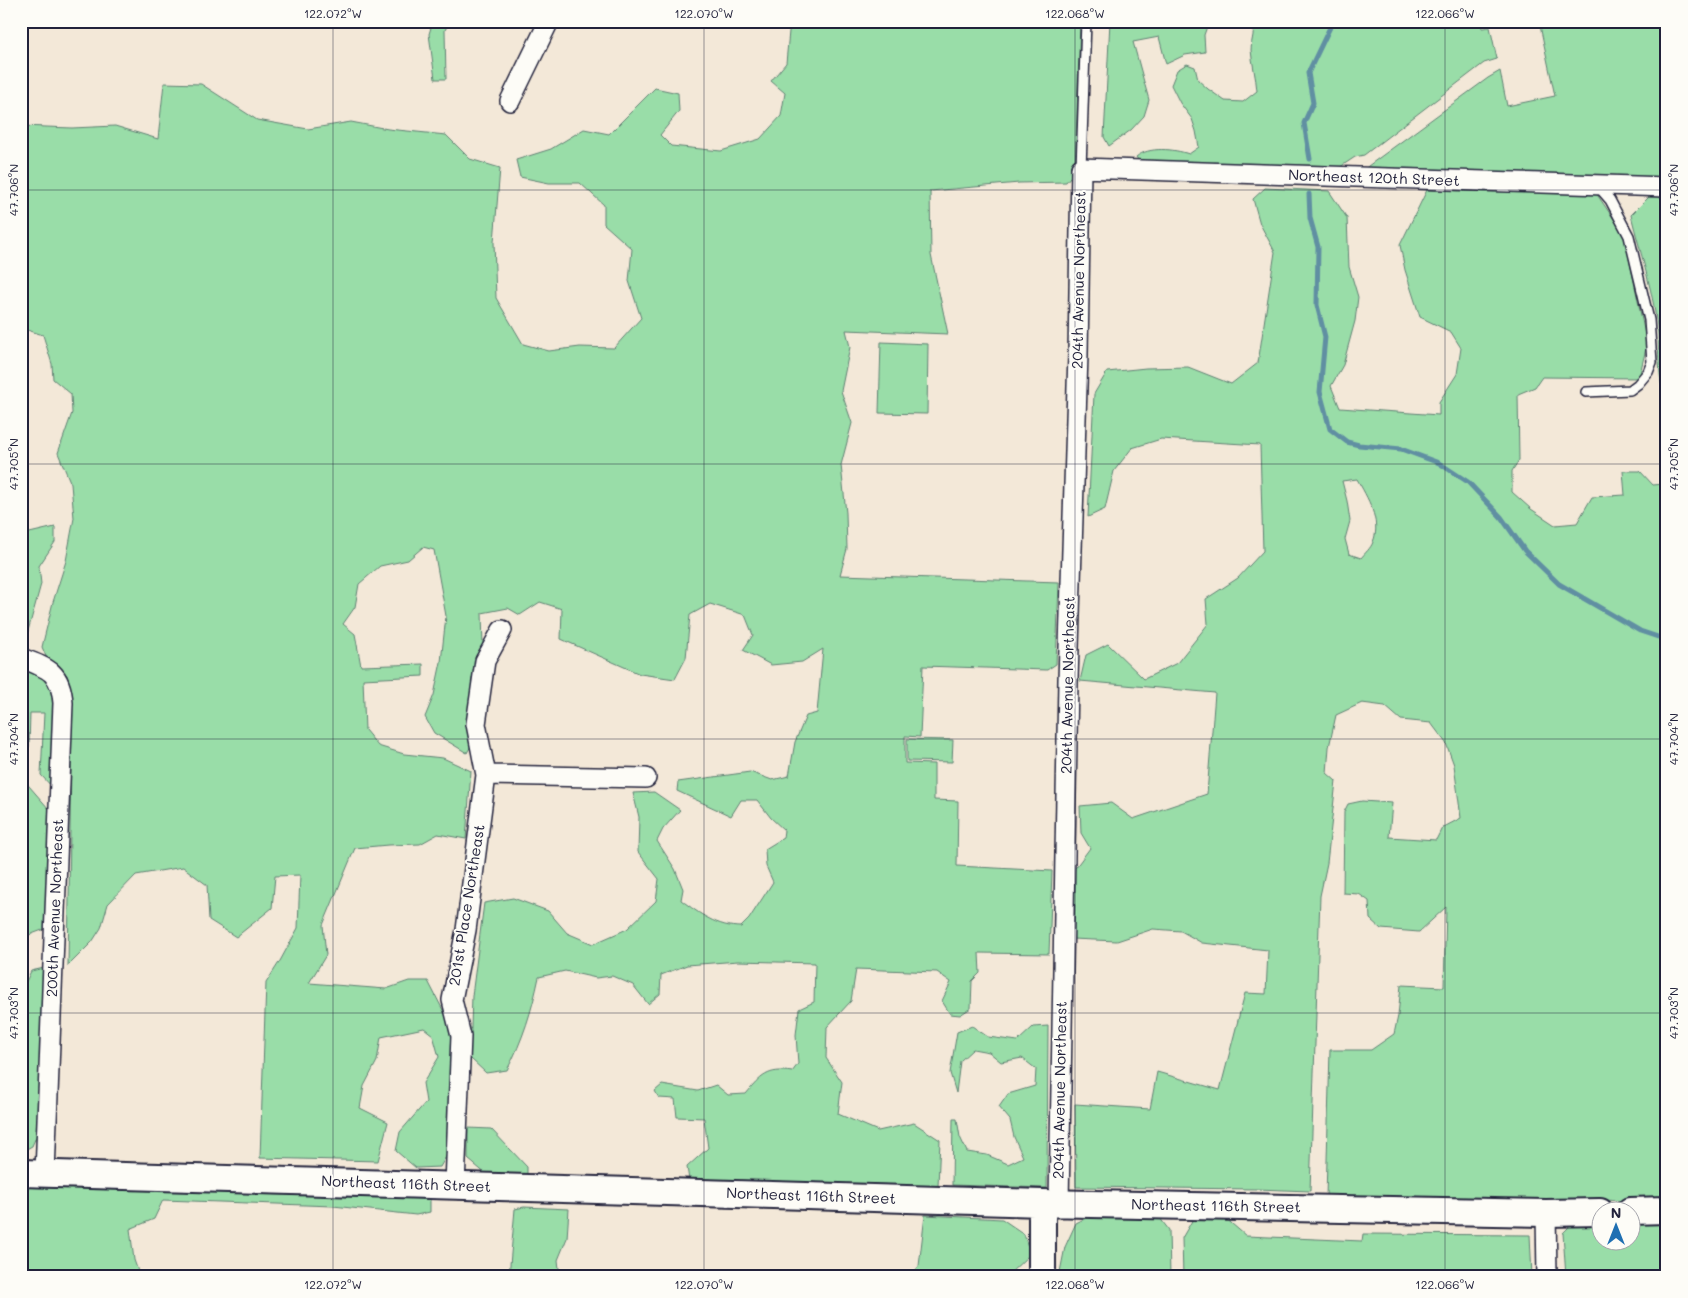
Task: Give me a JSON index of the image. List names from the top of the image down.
{
  "streets": {
    "street": [
      "Northeast 120th Street",
      "204th Avenue Northeast",
      "201st Place Northeast",
      "200th Avenue Northeast",
      "Northeast 116th Street"
    ]
  },
  "crossings": [
    ["Northeast 120th Street", "204th Avenue Northeast"],
    ["204th Avenue Northeast", "Northeast 116th Street"],
    ["201st Place Northeast", "Northeast 116th Street"],
    ["200th Avenue Northeast", "Northeast 116th Street"]
  ],
  "north": "top",
  "coordinates": [
    "122.072°W",
    "122.070°W",
    "122.068°W",
    "122.066°W",
    "47.706°N",
    "47.705°N",
    "47.704°N",
    "47.703°N"
  ]
}
